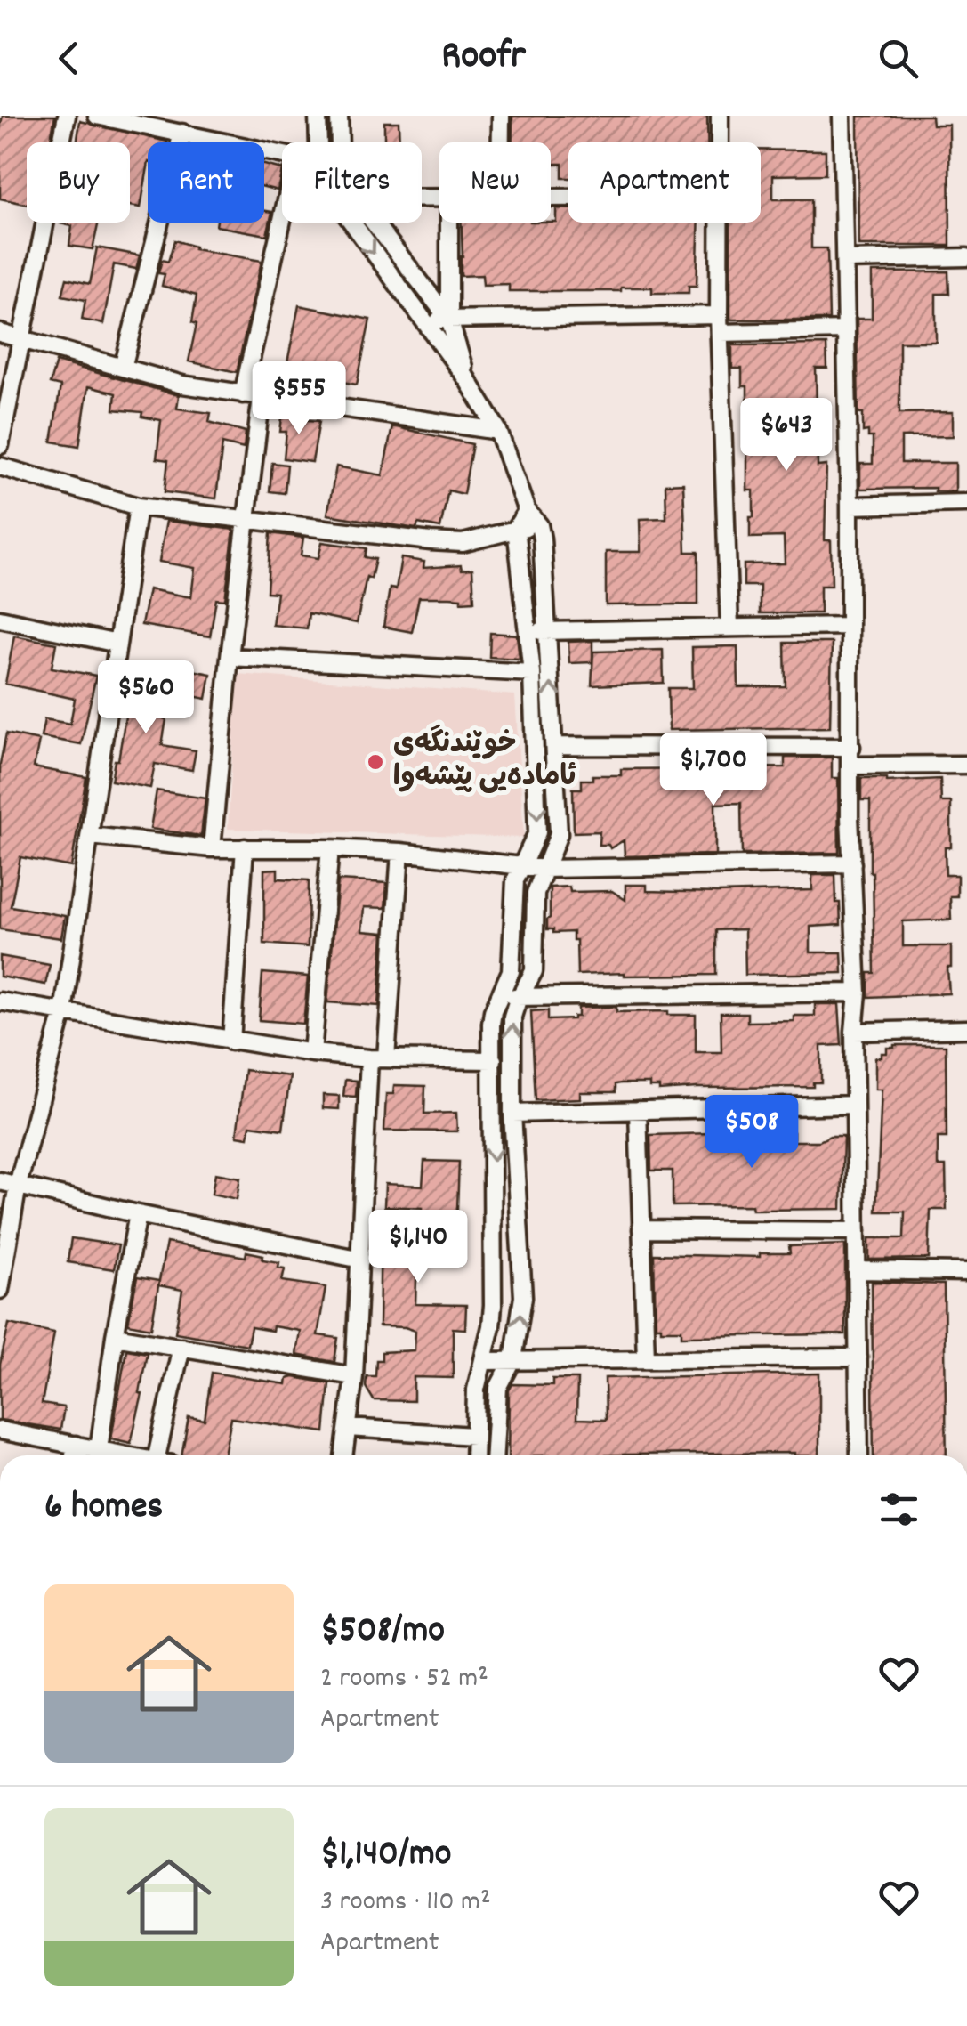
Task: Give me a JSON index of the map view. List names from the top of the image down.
{
  "places": ["خوێندنگەی ئامادەیی پێشەوا"],
  "page": {
    "header": "Roofr",
    "chip": [
      "Buy",
      "Rent",
      "Filters",
      "New",
      "Apartment"
    ],
    "price": [
      "$555",
      "$643",
      "$560",
      "$1,700",
      "$508",
      "$1,140"
    ],
    "heading": "6 homes",
    "list": [
      {
        "name": "$508/mo",
        "note": "2 rooms · 52 m² · Apartment"
      },
      {
        "name": "$1,140/mo",
        "note": "3 rooms · 110 m² · Apartment"
      }
    ]
  }
}
